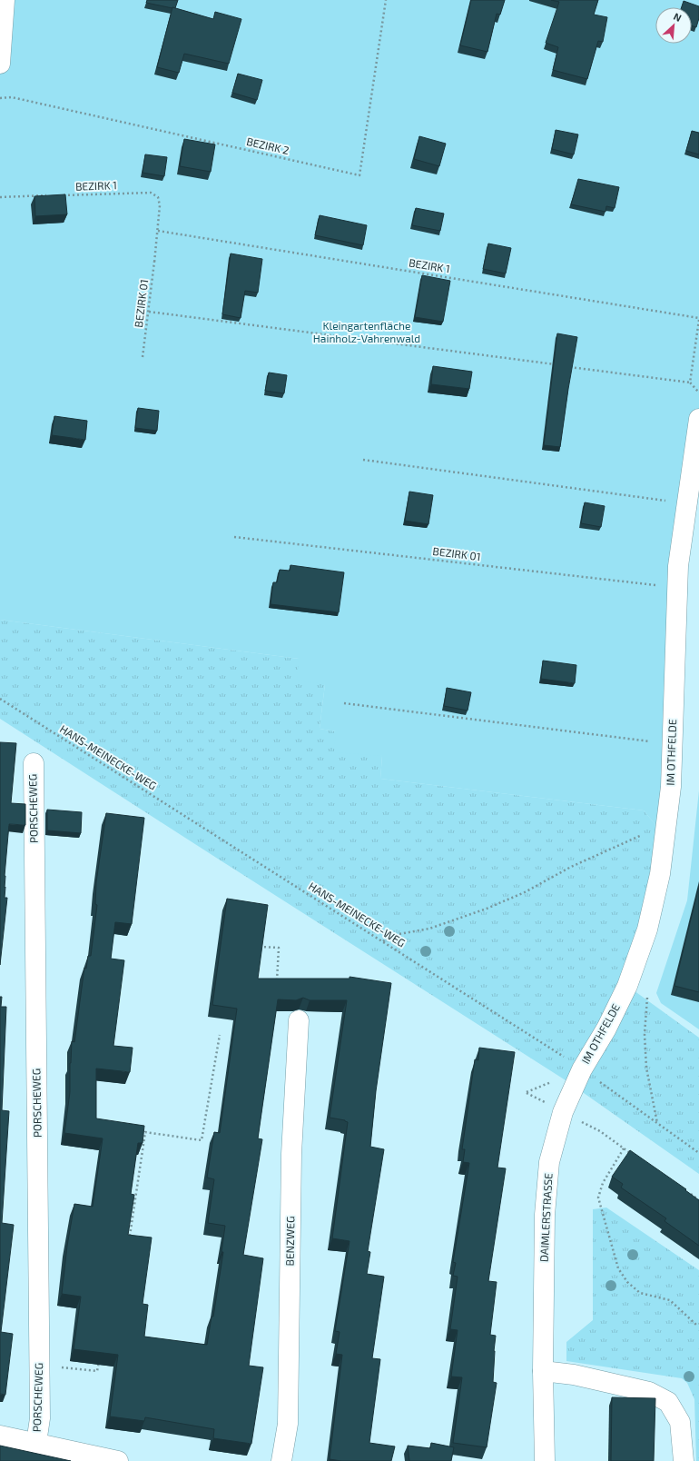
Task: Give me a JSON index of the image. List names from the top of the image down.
{
  "streets": {
    "street": [
      "IM OTHFELDE",
      "PORSCHEWEG",
      "DAIMLERSTRASSE",
      "BENZWEG"
    ],
    "path": [
      "BEZIRK 2",
      "BEZIRK 1",
      "BEZIRK 01",
      "HANS-MEINECKE-WEG"
    ]
  },
  "crossings": [
    ["BEZIRK 1", "BEZIRK 01"],
    ["BEZIRK 01", "IM OTHFELDE"],
    ["IM OTHFELDE", "HANS-MEINECKE-WEG"],
    ["IM OTHFELDE", "DAIMLERSTRASSE"],
    ["HANS-MEINECKE-WEG", "DAIMLERSTRASSE"]
  ],
  "parks": ["Kleingartenfläche Hainholz-Vahrenwald"],
  "north": "top right"
}
